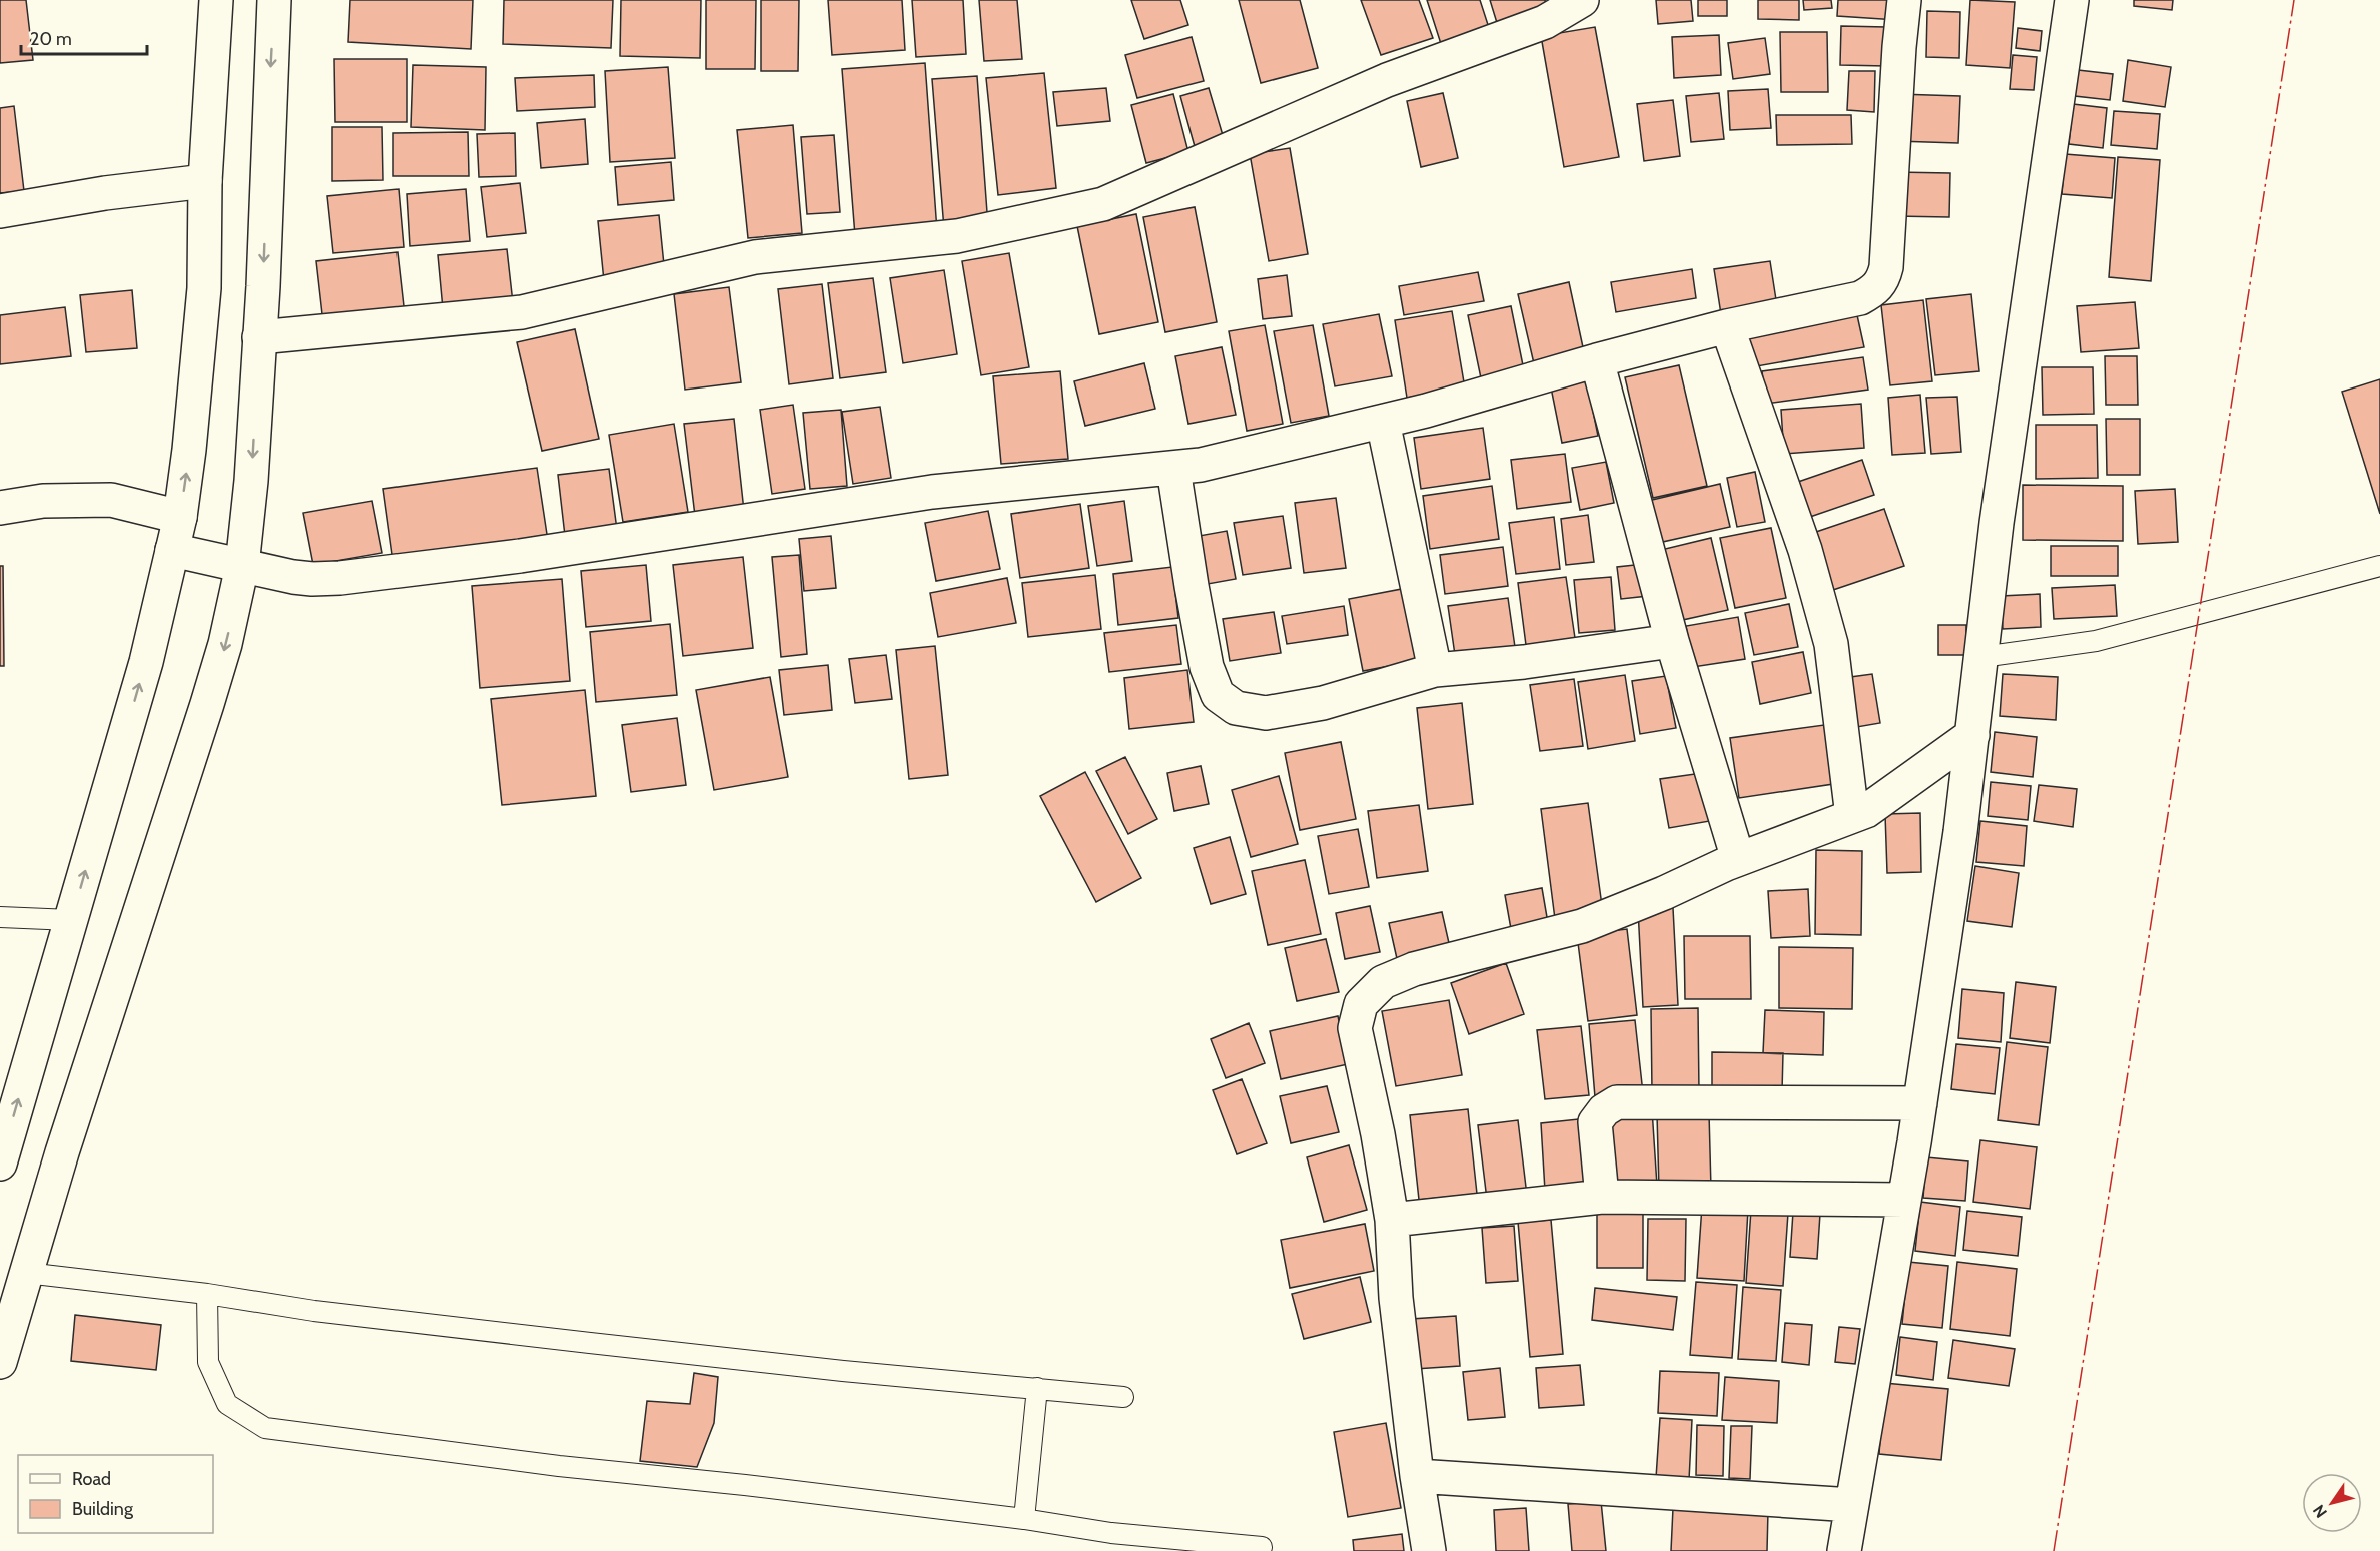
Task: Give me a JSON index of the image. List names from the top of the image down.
{
  "legend": ["Road", "Building"],
  "scale_bar": "20 m",
  "north": "bottom left"
}
